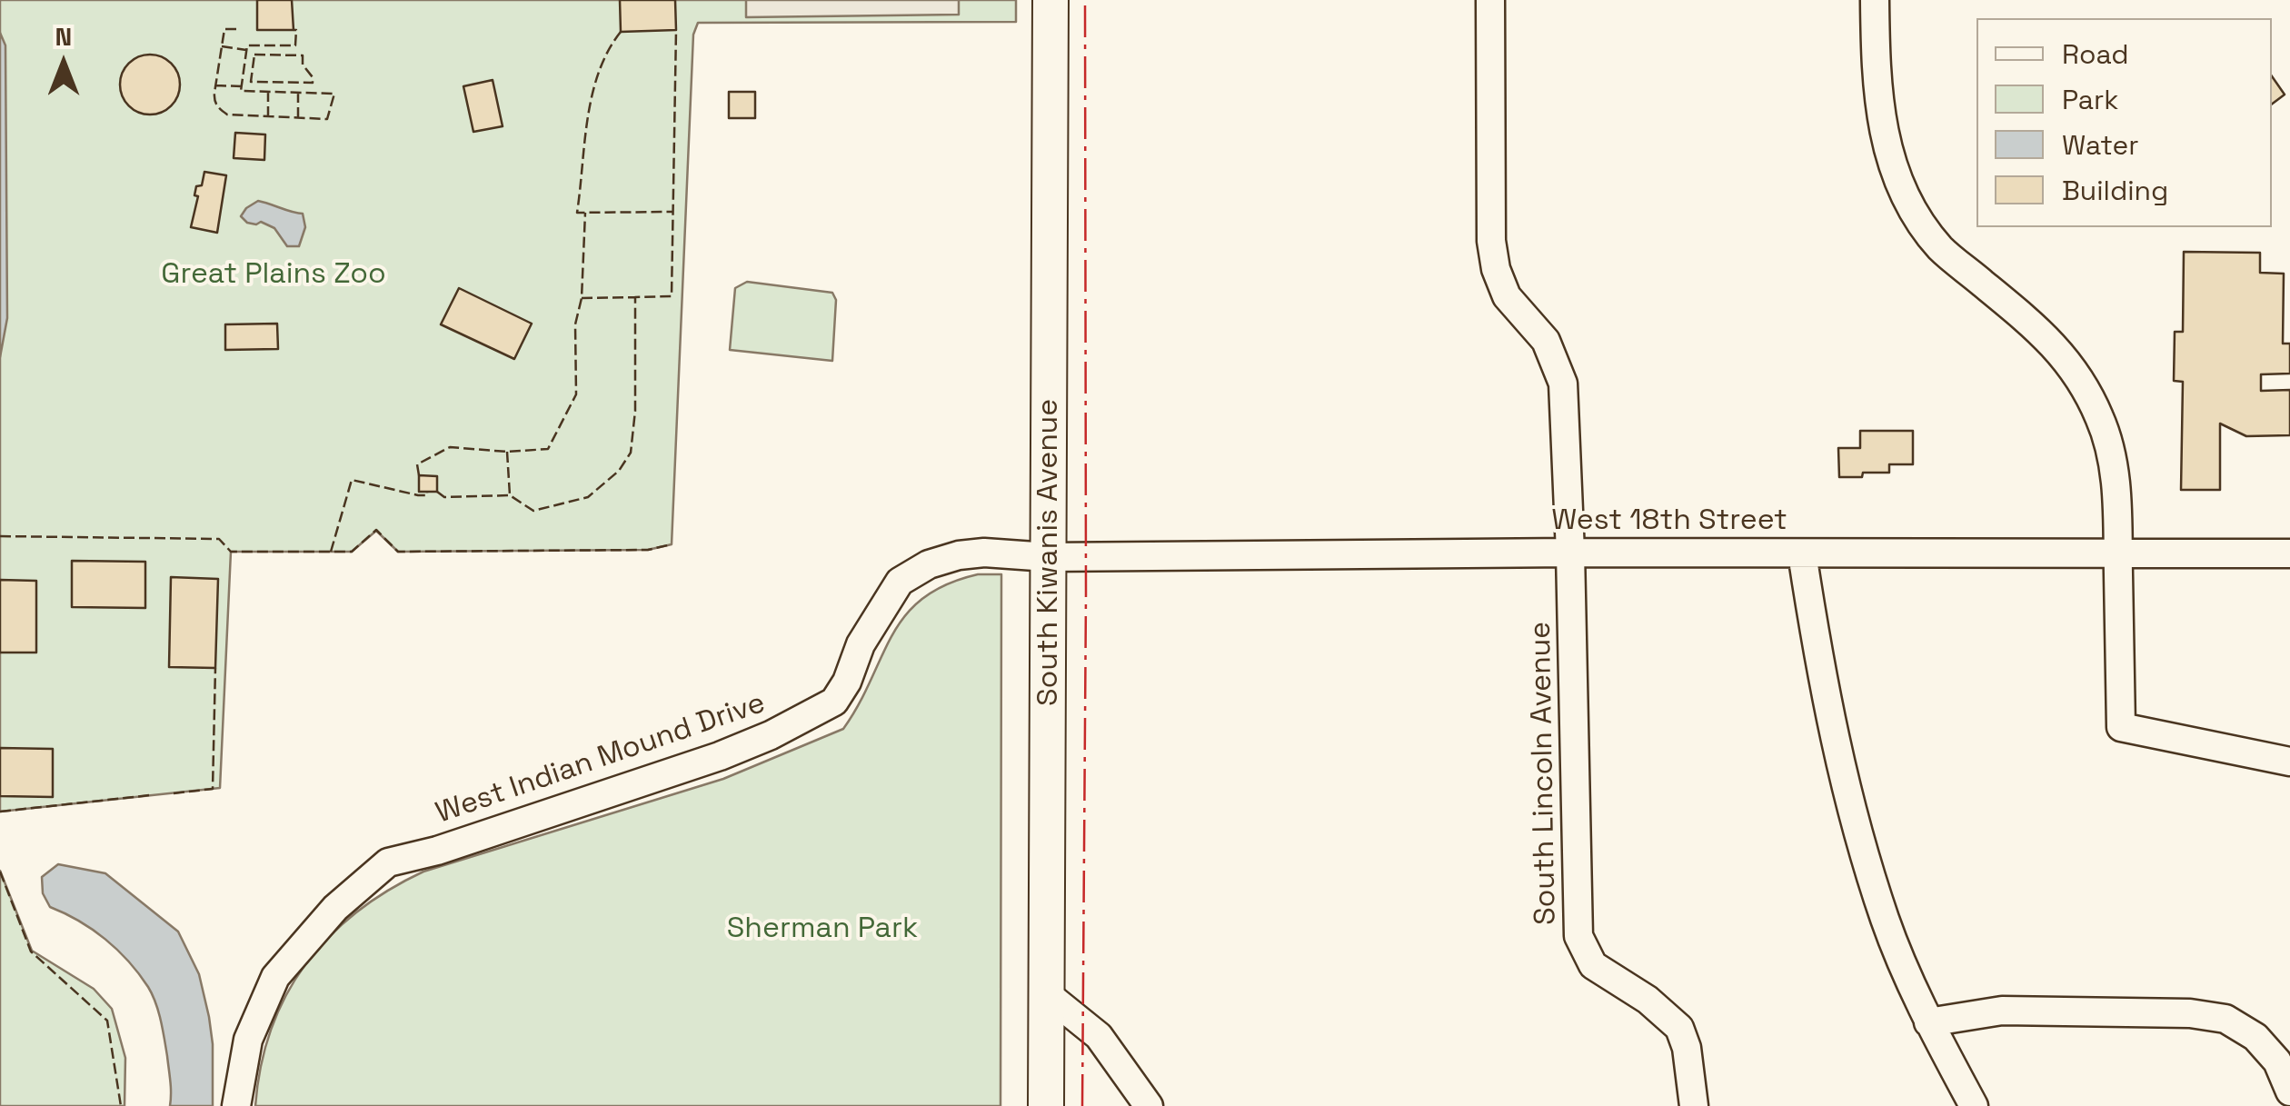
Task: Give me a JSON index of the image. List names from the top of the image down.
{
  "streets": {
    "main road": ["South Kiwanis Avenue"],
    "street": ["West 18th Street", "West Indian Mound Drive", "South Lincoln Avenue"]
  },
  "crossings": [
    ["West 18th Street", "South Kiwanis Avenue"],
    ["West 18th Street", "West Indian Mound Drive"],
    ["West 18th Street", "South Lincoln Avenue"],
    ["South Kiwanis Avenue", "West Indian Mound Drive"]
  ],
  "parks": ["Great Plains Zoo", "Sherman Park"],
  "legend": [
    "Road",
    "Park",
    "Water",
    "Building"
  ],
  "north": "top"
}
